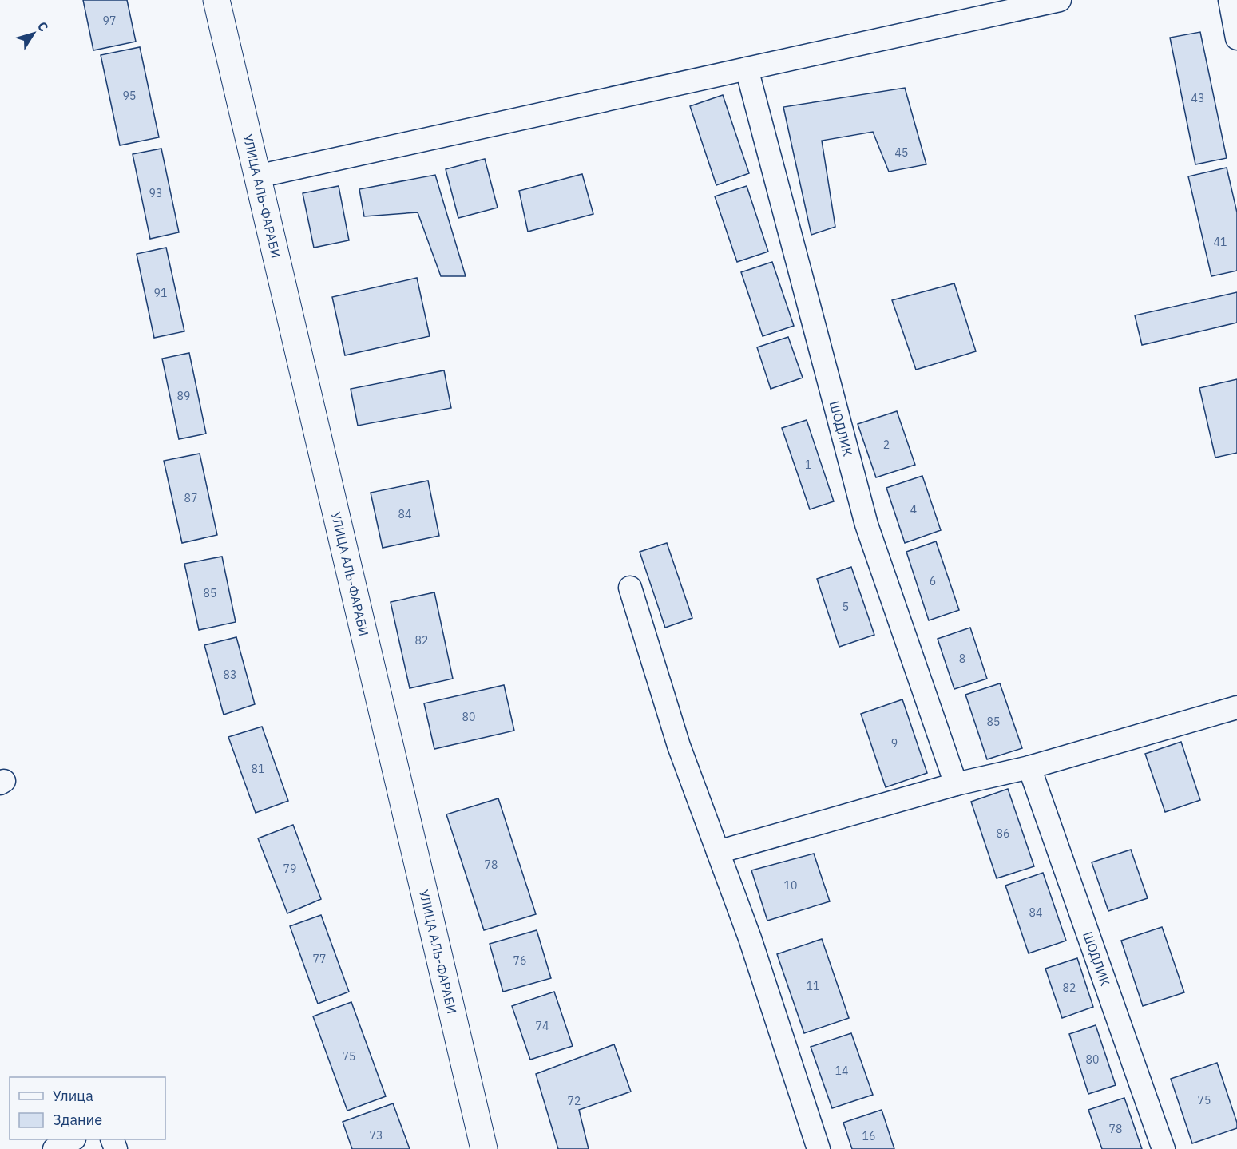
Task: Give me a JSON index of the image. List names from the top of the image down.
{
  "streets": {
    "main road": ["УЛИЦА АЛЬ-ФАРАБИ"],
    "street": ["ШОДЛИК"]
  },
  "house_numbers": [
    "97",
    "95",
    "43",
    "45",
    "93",
    "41",
    "91",
    "89",
    "2",
    "1",
    "87",
    "4",
    "84",
    "6",
    "85",
    "5",
    "82",
    "8",
    "83",
    "80",
    "85",
    "9",
    "81",
    "86",
    "78",
    "79",
    "10",
    "84",
    "77",
    "76",
    "11",
    "82",
    "74",
    "75",
    "80",
    "14",
    "75",
    "72",
    "78",
    "73",
    "16"
  ],
  "legend": ["Улица", "Здание"],
  "north": "top right"
}
